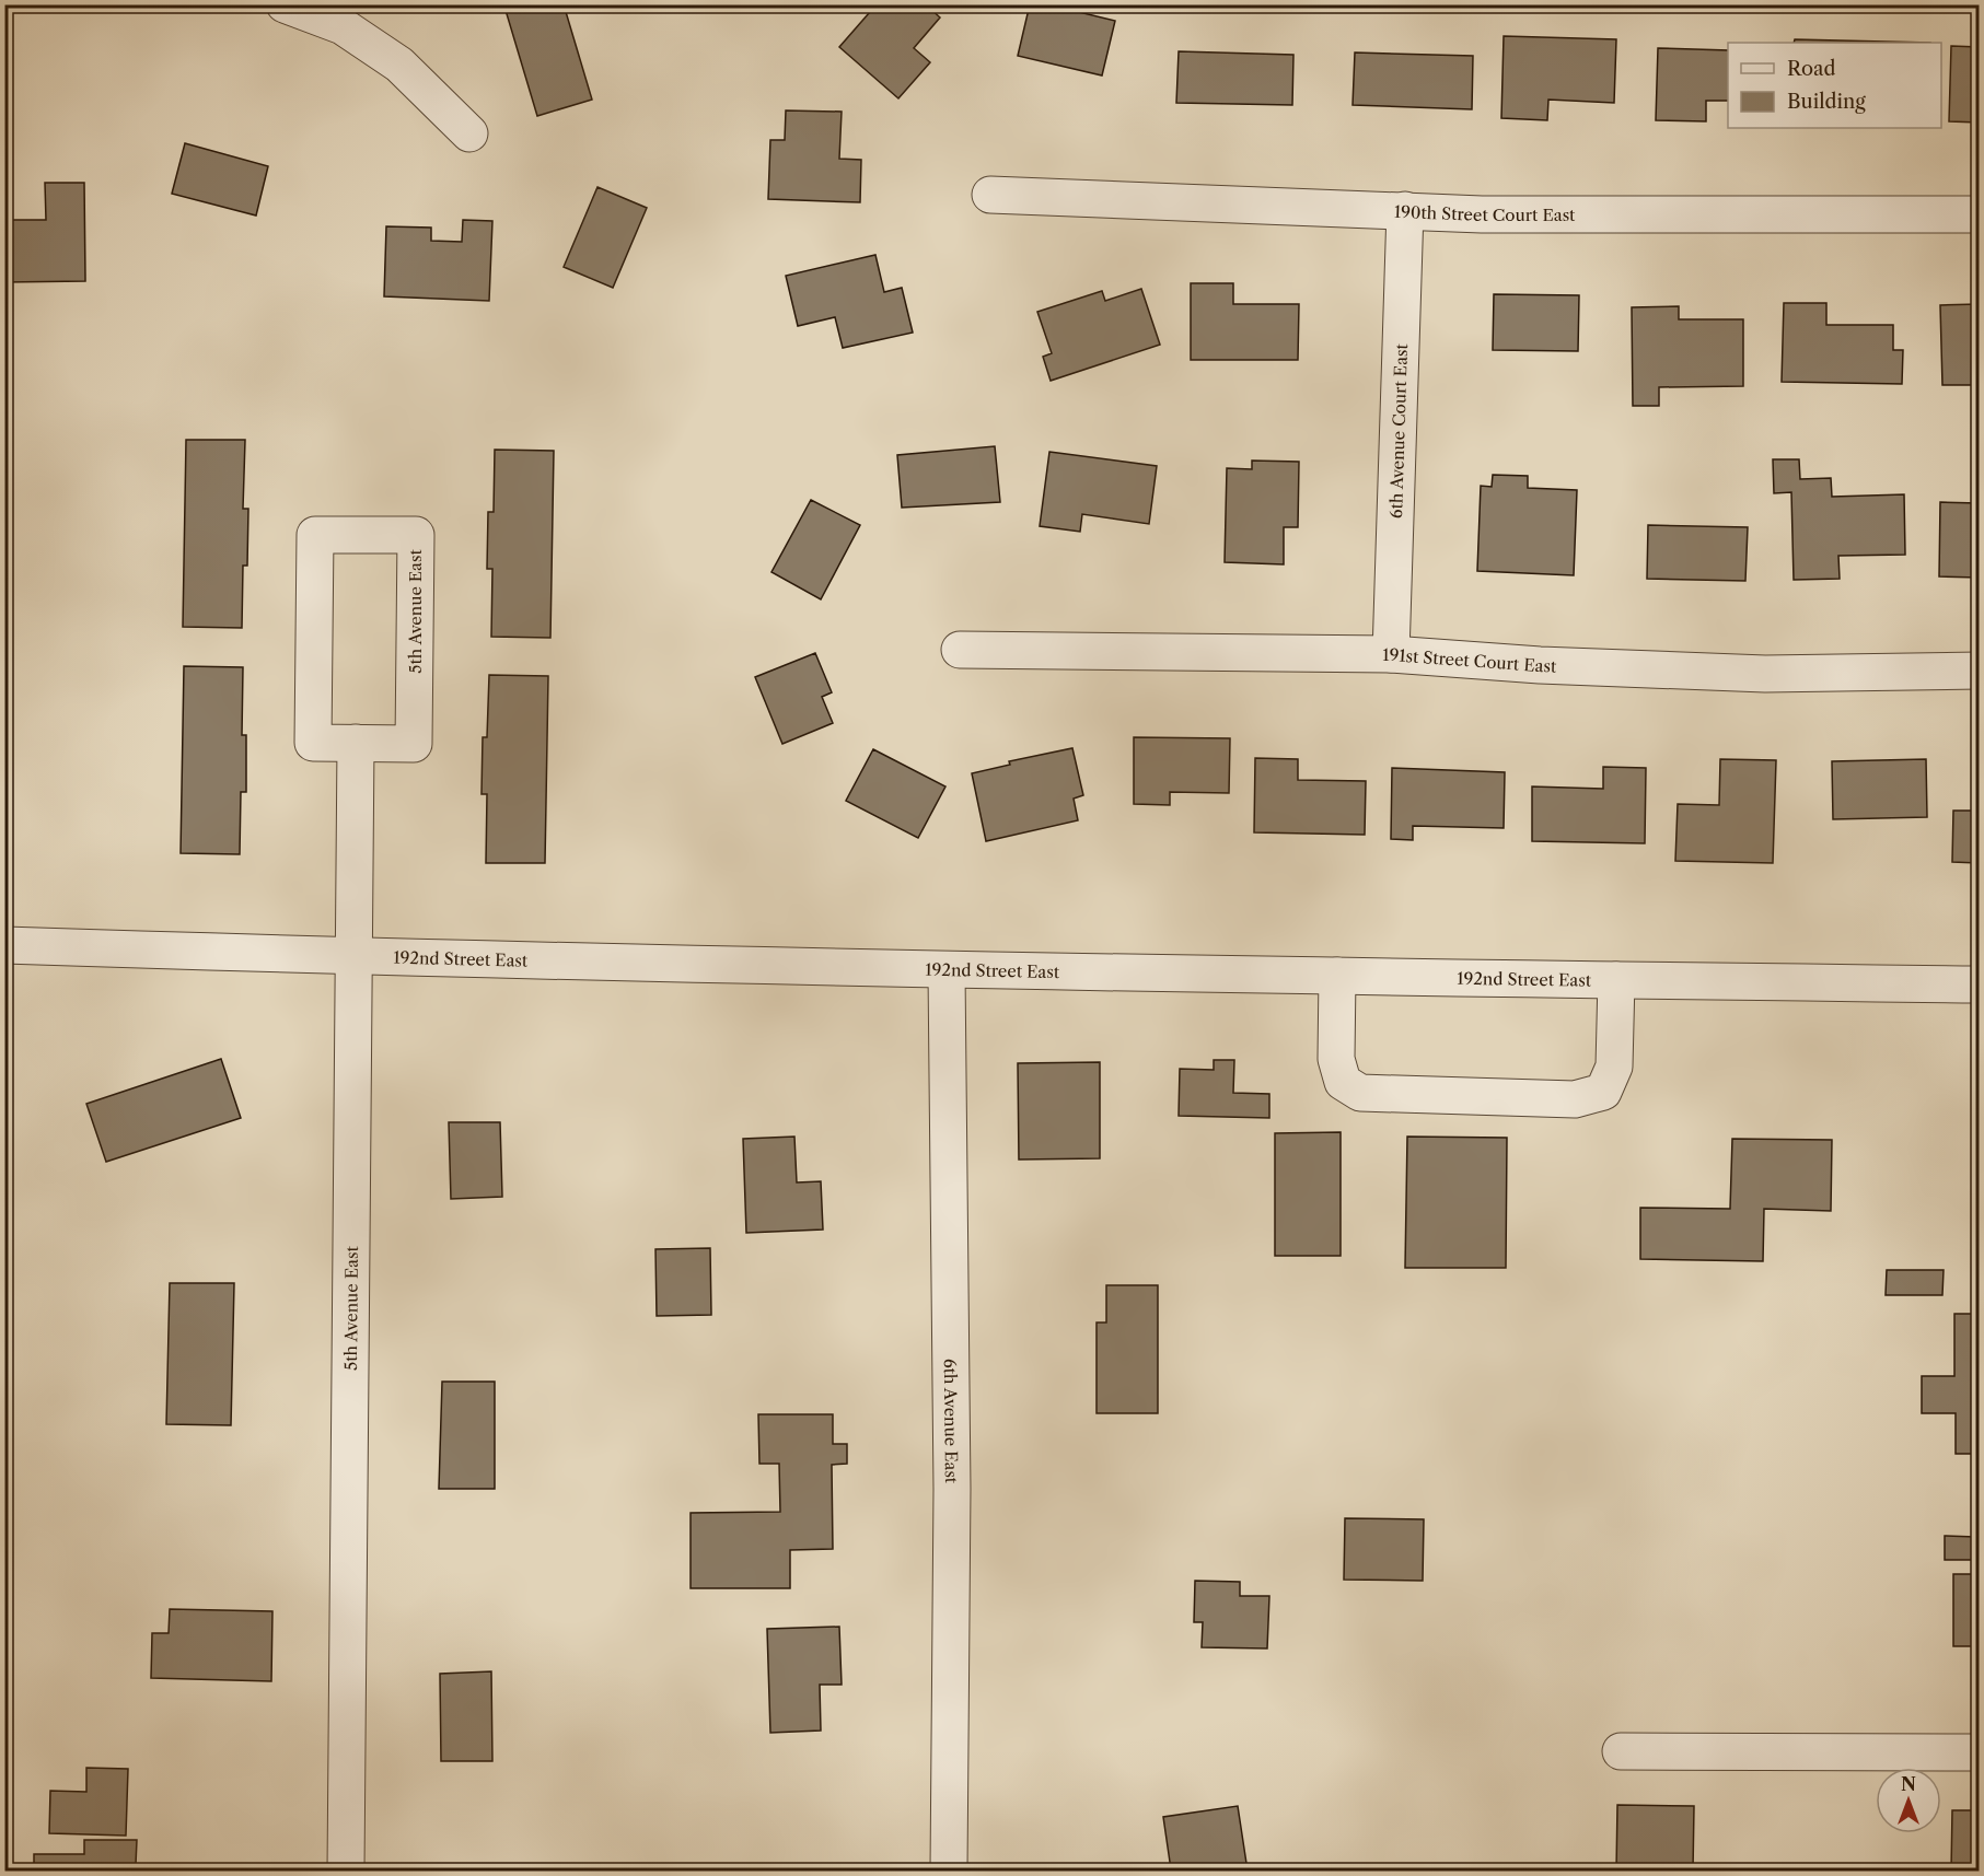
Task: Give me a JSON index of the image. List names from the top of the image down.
{
  "streets": {
    "street": [
      "190th Street Court East",
      "6th Avenue Court East",
      "5th Avenue East",
      "191st Street Court East",
      "192nd Street East",
      "6th Avenue East"
    ]
  },
  "crossings": [
    ["190th Street Court East", "6th Avenue Court East"],
    ["6th Avenue Court East", "191st Street Court East"],
    ["5th Avenue East", "192nd Street East"],
    ["192nd Street East", "6th Avenue East"]
  ],
  "legend": ["Road", "Building"],
  "north": "top"
}
